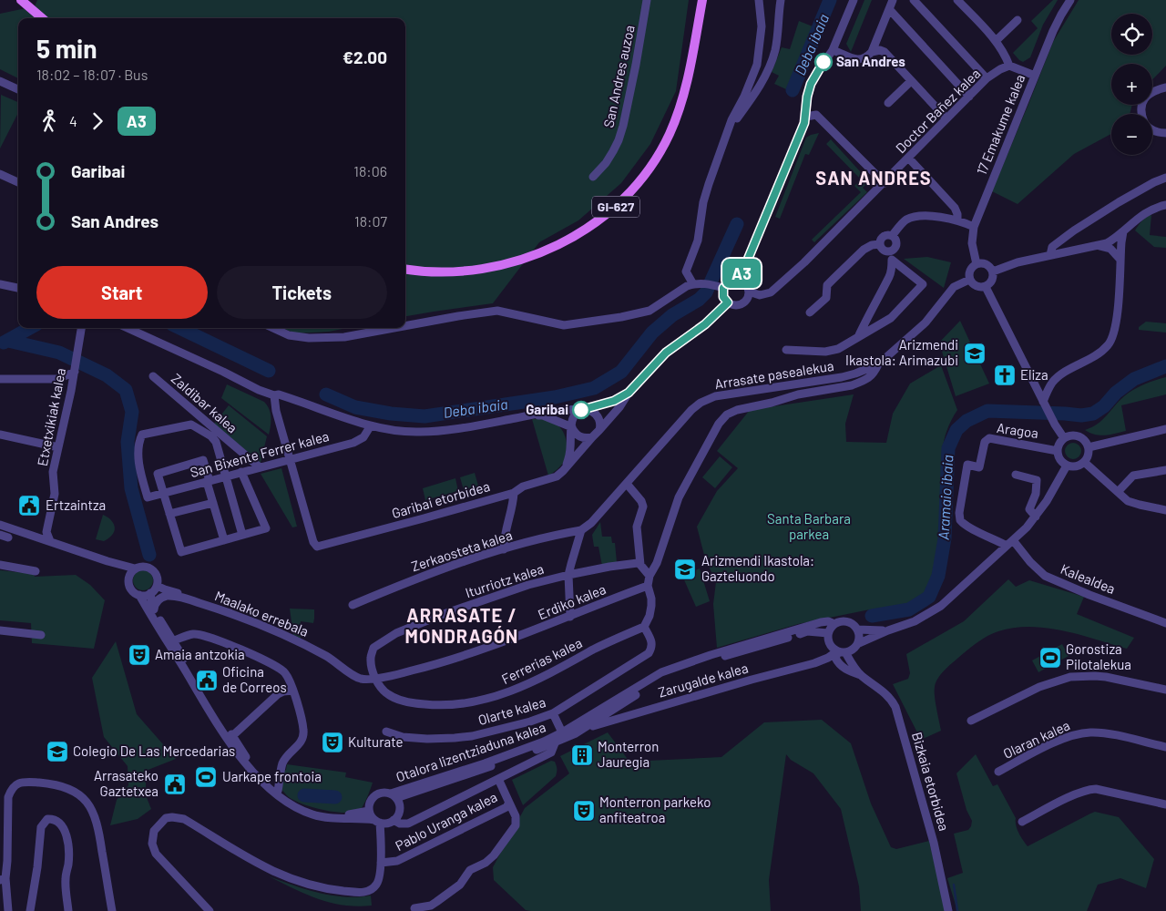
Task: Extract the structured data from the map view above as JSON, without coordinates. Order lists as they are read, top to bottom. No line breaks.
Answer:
{"streets":{"main road":["GI-627"],"street":["San Andres auzoa","Doctor Bañez kalea","17 Emakume kalea","Arrasate pasealekua","Zaldibar kalea","Etxetxikiak kalea","Aragoa","San Bixente Ferrer kalea","Garibai etorbidea","Zerkaosteta kalea","Kalealdea","Iturriotz kalea","Erdiko kalea","Maalako errebala","Ferrerias kalea","Zarugalde kalea","Olarte kalea","Olaran kalea","Otalora lizentziaduna kalea","Bizkaia etorbidea","Pablo Uranga kalea"]},"crossings":[["17 Emakume kalea","Arrasate pasealekua"],["Arrasate pasealekua","Zerkaosteta kalea"],["Zaldibar kalea","San Bixente Ferrer kalea"],["Aragoa","Kalealdea"],["San Bixente Ferrer kalea","Garibai etorbidea"],["Iturriotz kalea","Erdiko kalea"],["Iturriotz kalea","Ferrerias kalea"],["Erdiko kalea","Maalako errebala"],["Erdiko kalea","Ferrerias kalea"],["Ferrerias kalea","Olarte kalea"],["Zarugalde kalea","Otalora lizentziaduna kalea"],["Zarugalde kalea","Bizkaia etorbidea"],["Otalora lizentziaduna kalea","Bizkaia etorbidea"],["Otalora lizentziaduna kalea","Pablo Uranga kalea"]],"districts":["SAN ANDRES","ARRASATE / MONDRAGÓN"],"water":["Deba ibaia","Aramaio ibaia"],"parks":["Santa Barbara parkea"],"places":{"other":["San Andres","Garibai"],"school or university":["Arizmendi Ikastola: Arimazubi","Arizmendi Ikastola: Gazteluondo","Colegio De Las Mercedarias"],"church":["Eliza"],"public building":["Ertzaintza","Oficina de Correos","Arrasateko Gaztetxea"],"theatre":["Amaia antzokia","Kulturate","Monterron parkeko anfiteatroa"],"sports":["Gorostiza Pilotalekua","Uarkape frontoia"],"building":["Monterron Jauregia"]},"lines":["bus line A3"],"page":{"on_map":"A3","map_buttons":["+","−"],"heading":["5 min","18:02 – 18:07 · Bus","€2.00"],"legs":["4","A3"],"list":[{"name":"Garibai","value":"18:06"},{"name":"San Andres","value":"18:07"}],"buttons":["Start","Tickets"]}}
